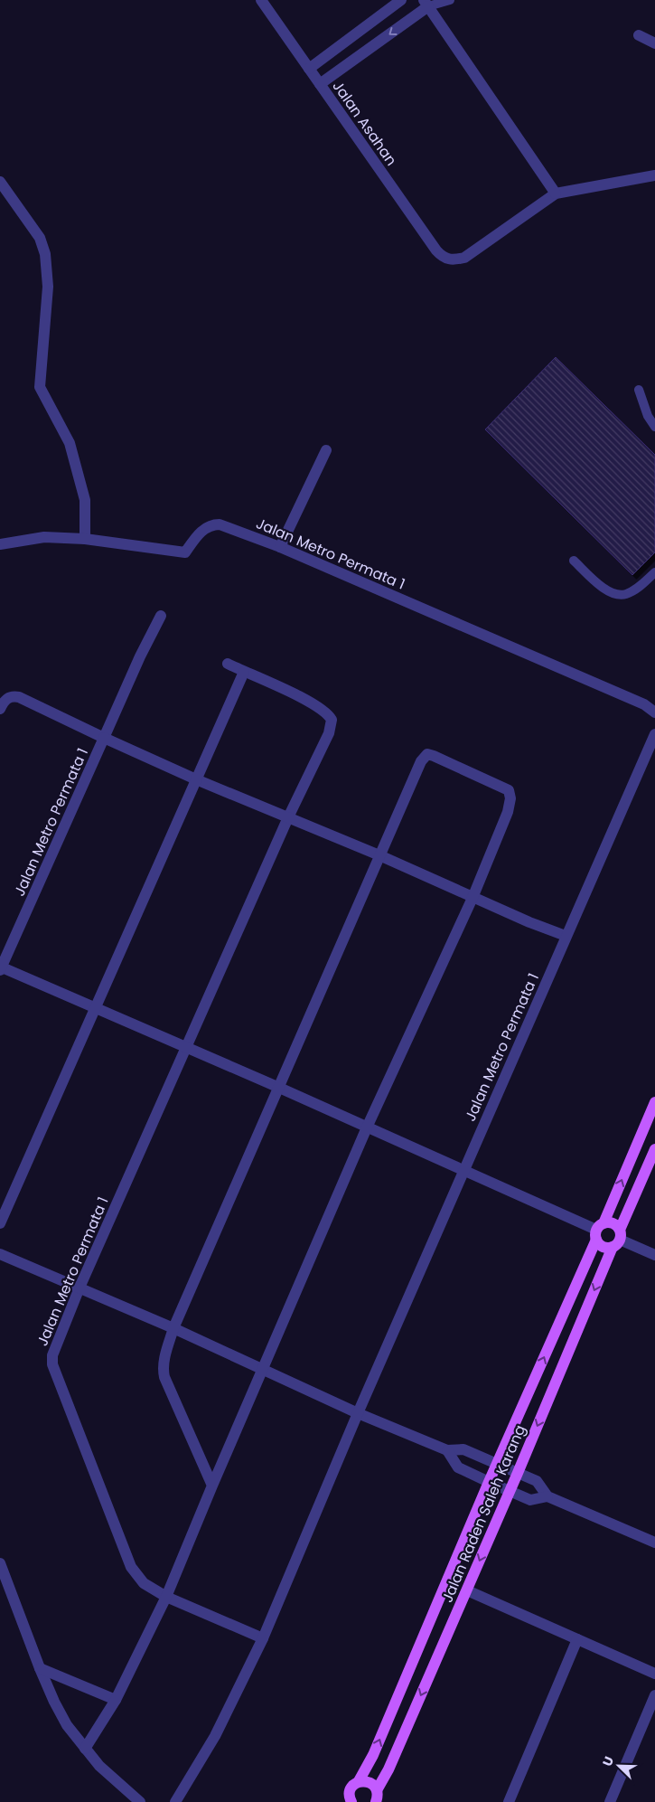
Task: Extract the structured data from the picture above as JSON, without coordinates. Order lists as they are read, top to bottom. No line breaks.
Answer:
{"streets":{"main road":["Jalan Raden Saleh Karang"],"street":["Jalan Asahan","Jalan Metro Permata 1"]},"crossings":[["Jalan Metro Permata 1","Jalan Raden Saleh Karang"]],"north":"top left"}
